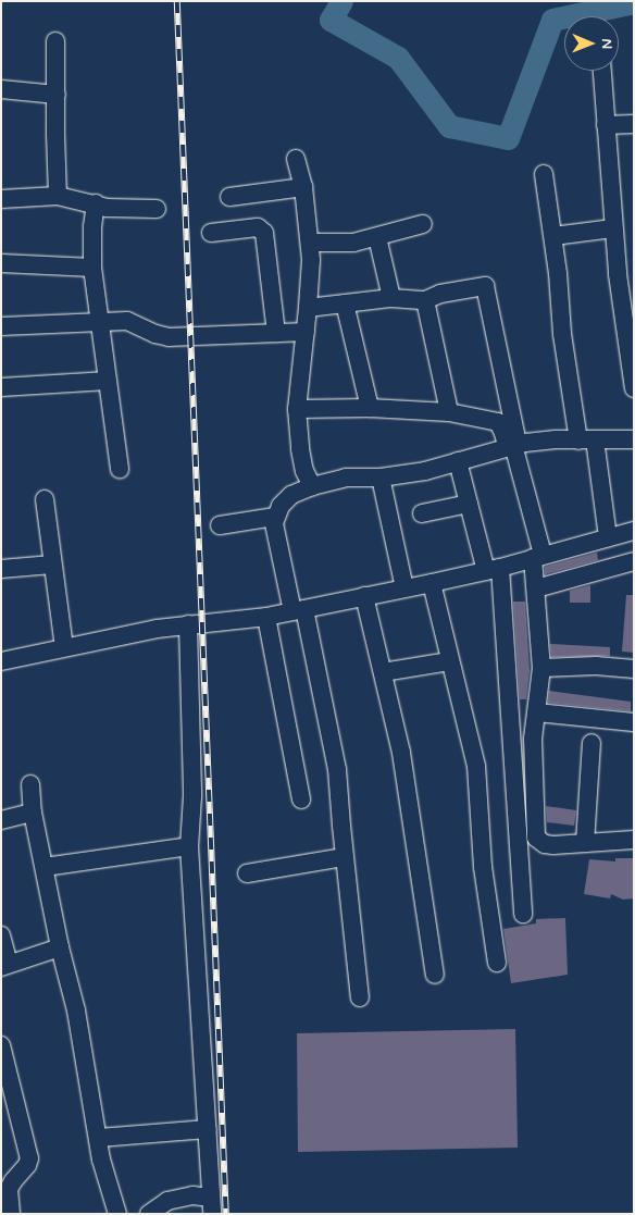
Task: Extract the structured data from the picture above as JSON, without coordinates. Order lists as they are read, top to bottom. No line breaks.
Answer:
{"north":"right"}
